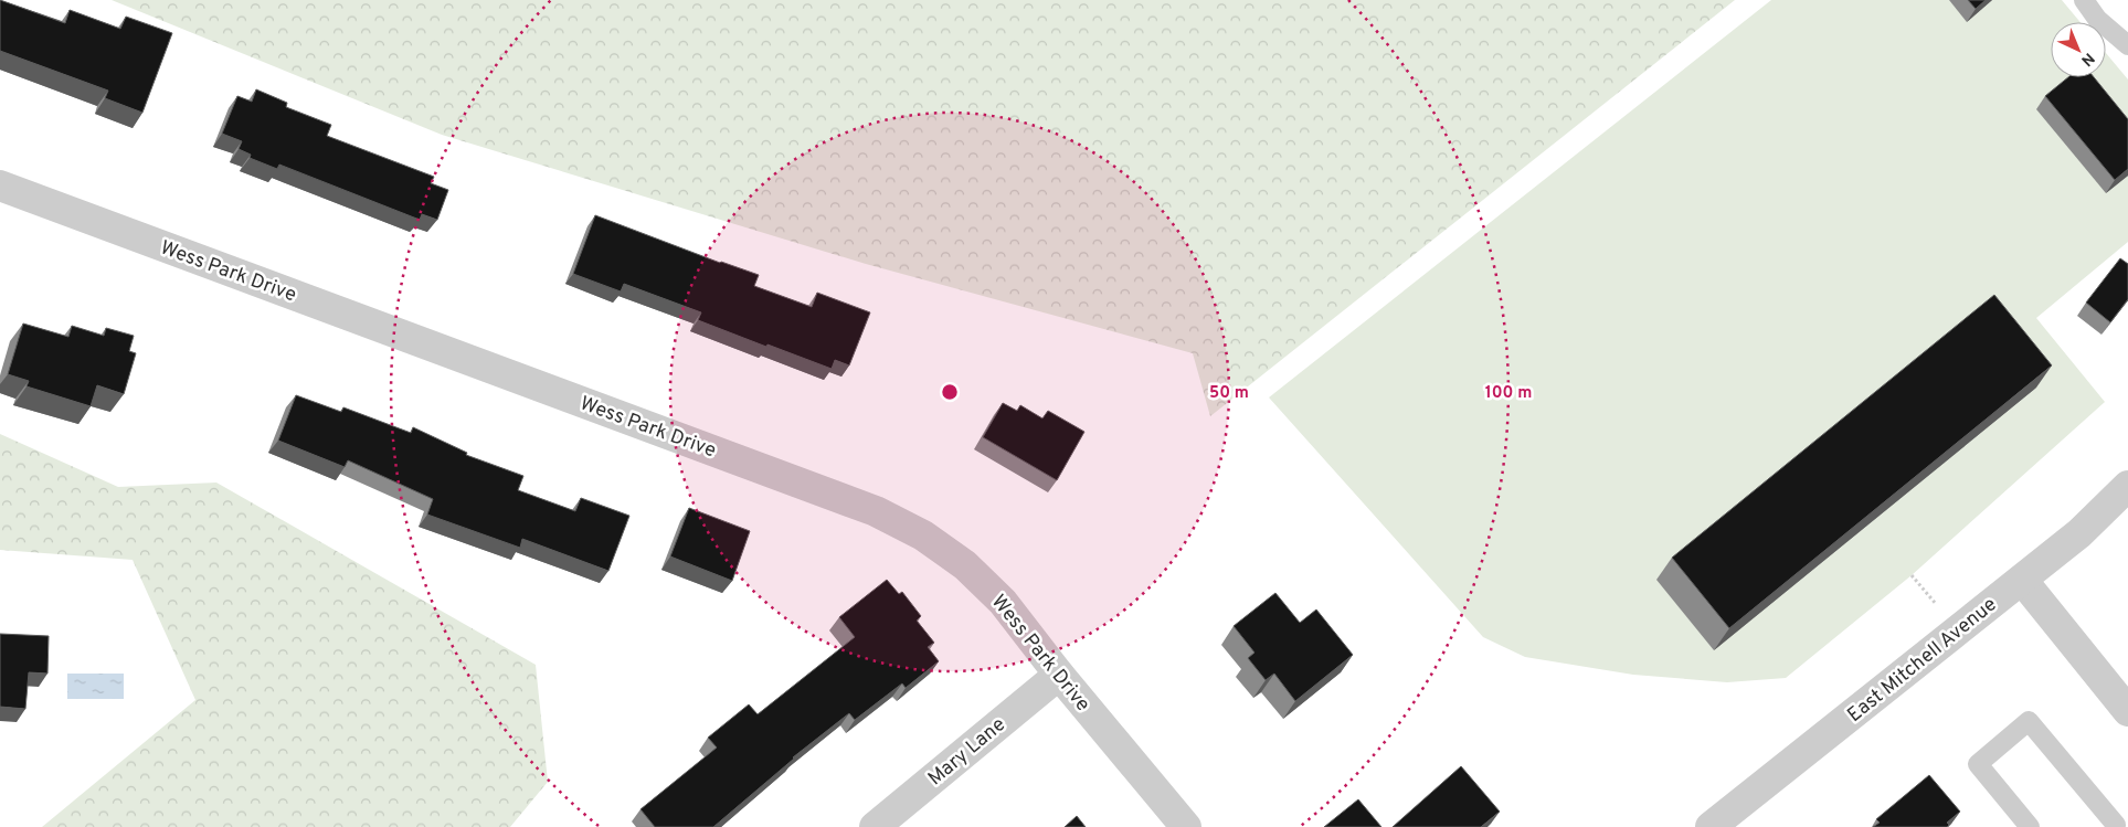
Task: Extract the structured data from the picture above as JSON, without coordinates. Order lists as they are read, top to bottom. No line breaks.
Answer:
{"streets":{"street":["Wess Park Drive","East Mitchell Avenue","Mary Lane"]},"crossings":[["Wess Park Drive","Mary Lane"]],"north":"bottom right","rings":["50 m","100 m"]}
